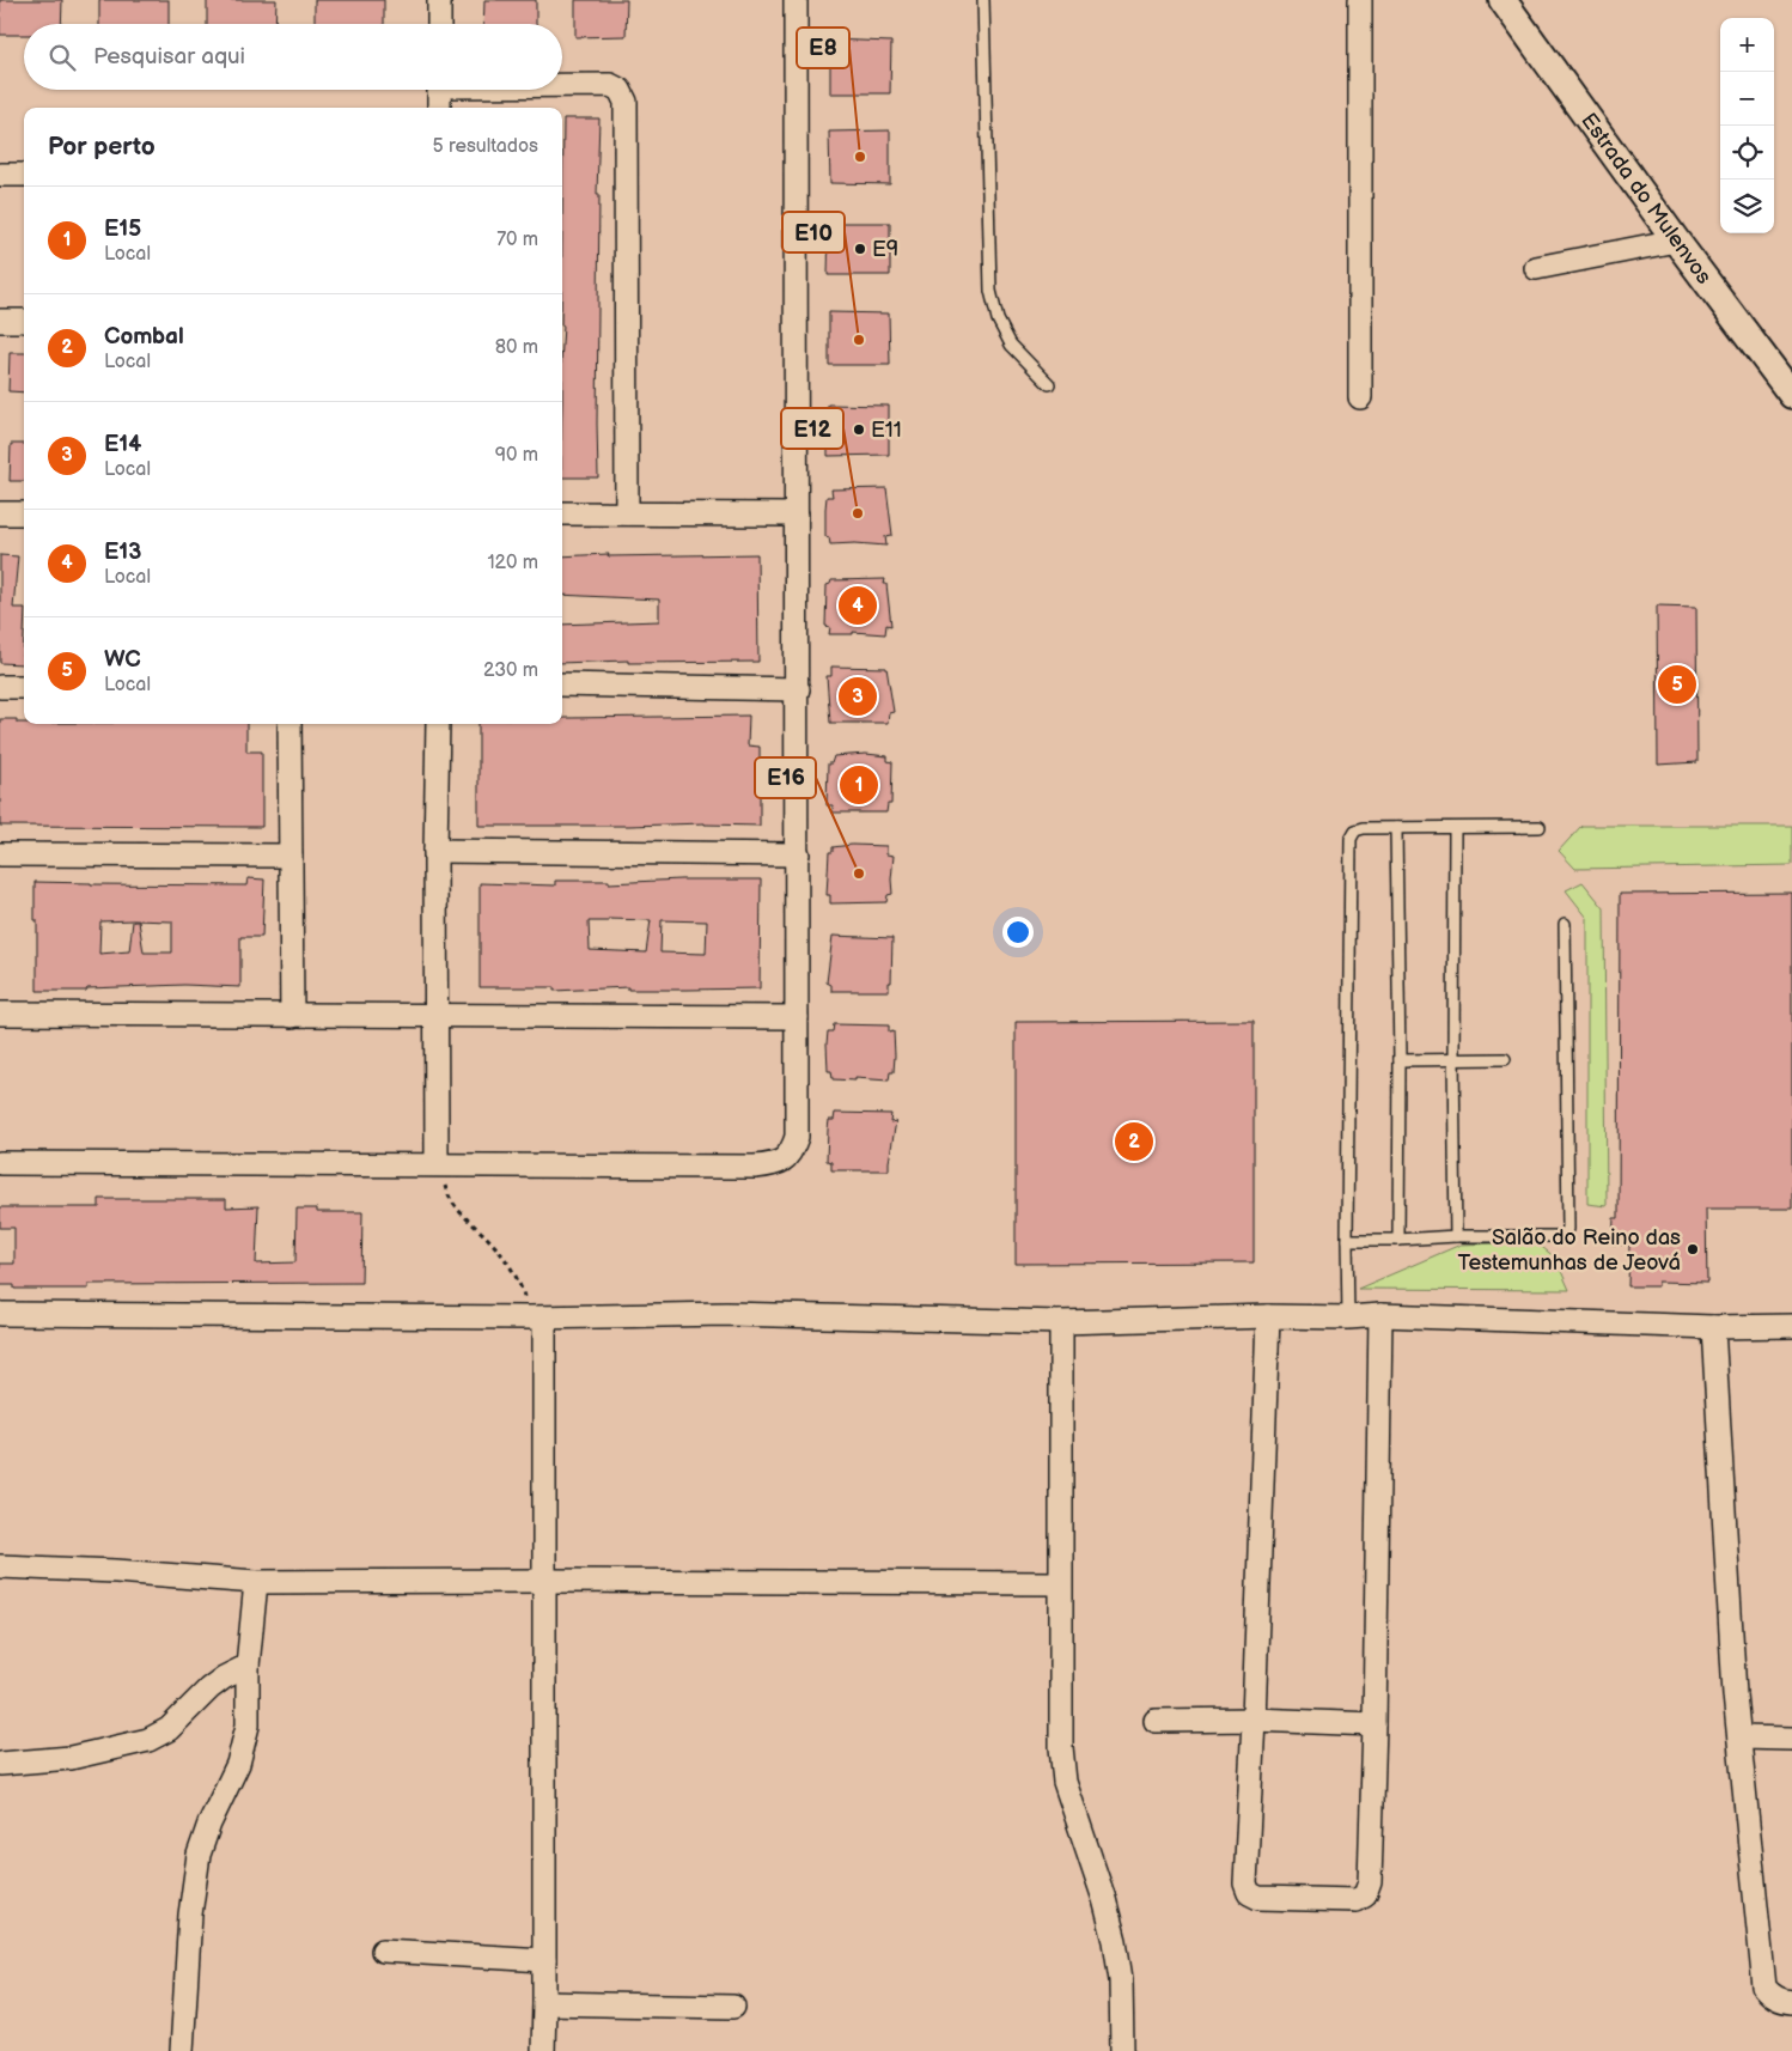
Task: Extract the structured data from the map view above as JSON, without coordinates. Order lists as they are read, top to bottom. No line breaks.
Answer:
{"streets":{"street":["Estrada do Mulenvos"]},"places":["E8","E9","E10","E11","E12","E16","Salão do Reino das Testemunhas de Jeová"],"page":{"map_buttons":["+","−"],"search":"Pesquisar aqui","heading":["Por perto","5 resultados"],"list":[{"mark":"1","name":"E15","note":"Local","value":"70 m"},{"mark":"2","name":"Combal","note":"Local","value":"80 m"},{"mark":"3","name":"E14","note":"Local","value":"90 m"},{"mark":"4","name":"E13","note":"Local","value":"120 m"},{"mark":"5","name":"WC","note":"Local","value":"230 m"}],"pins":["4","5","3","1","2"]}}
